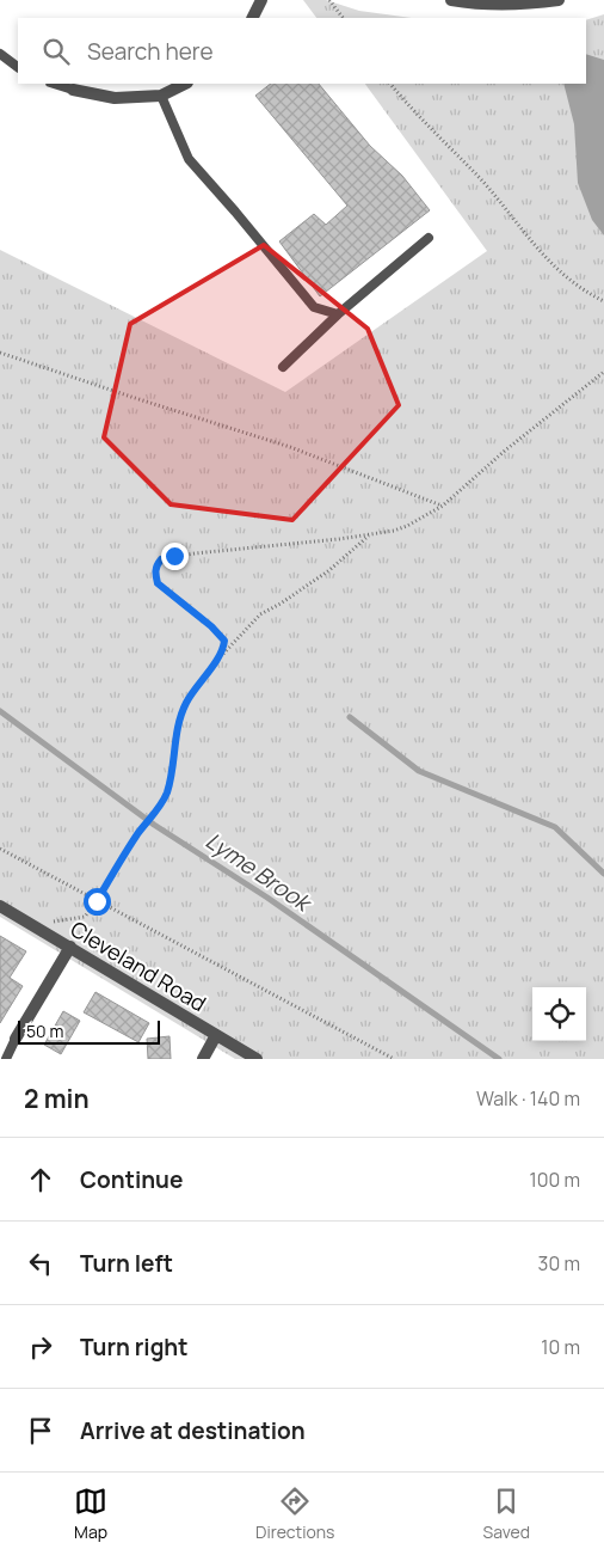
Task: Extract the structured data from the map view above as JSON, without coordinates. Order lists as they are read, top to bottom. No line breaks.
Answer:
{"streets":{"street":["Cleveland Road"]},"water":["Lyme Brook"],"scale_bar":"50 m","page":{"search":"Search here","scale":"50 m","heading":["2 min","Walk · 140 m"],"list":[["Continue","100 m"],["Turn left","30 m"],["Turn right","10 m"],"Arrive at destination"],"nav":["Map","Directions","Saved"]}}
